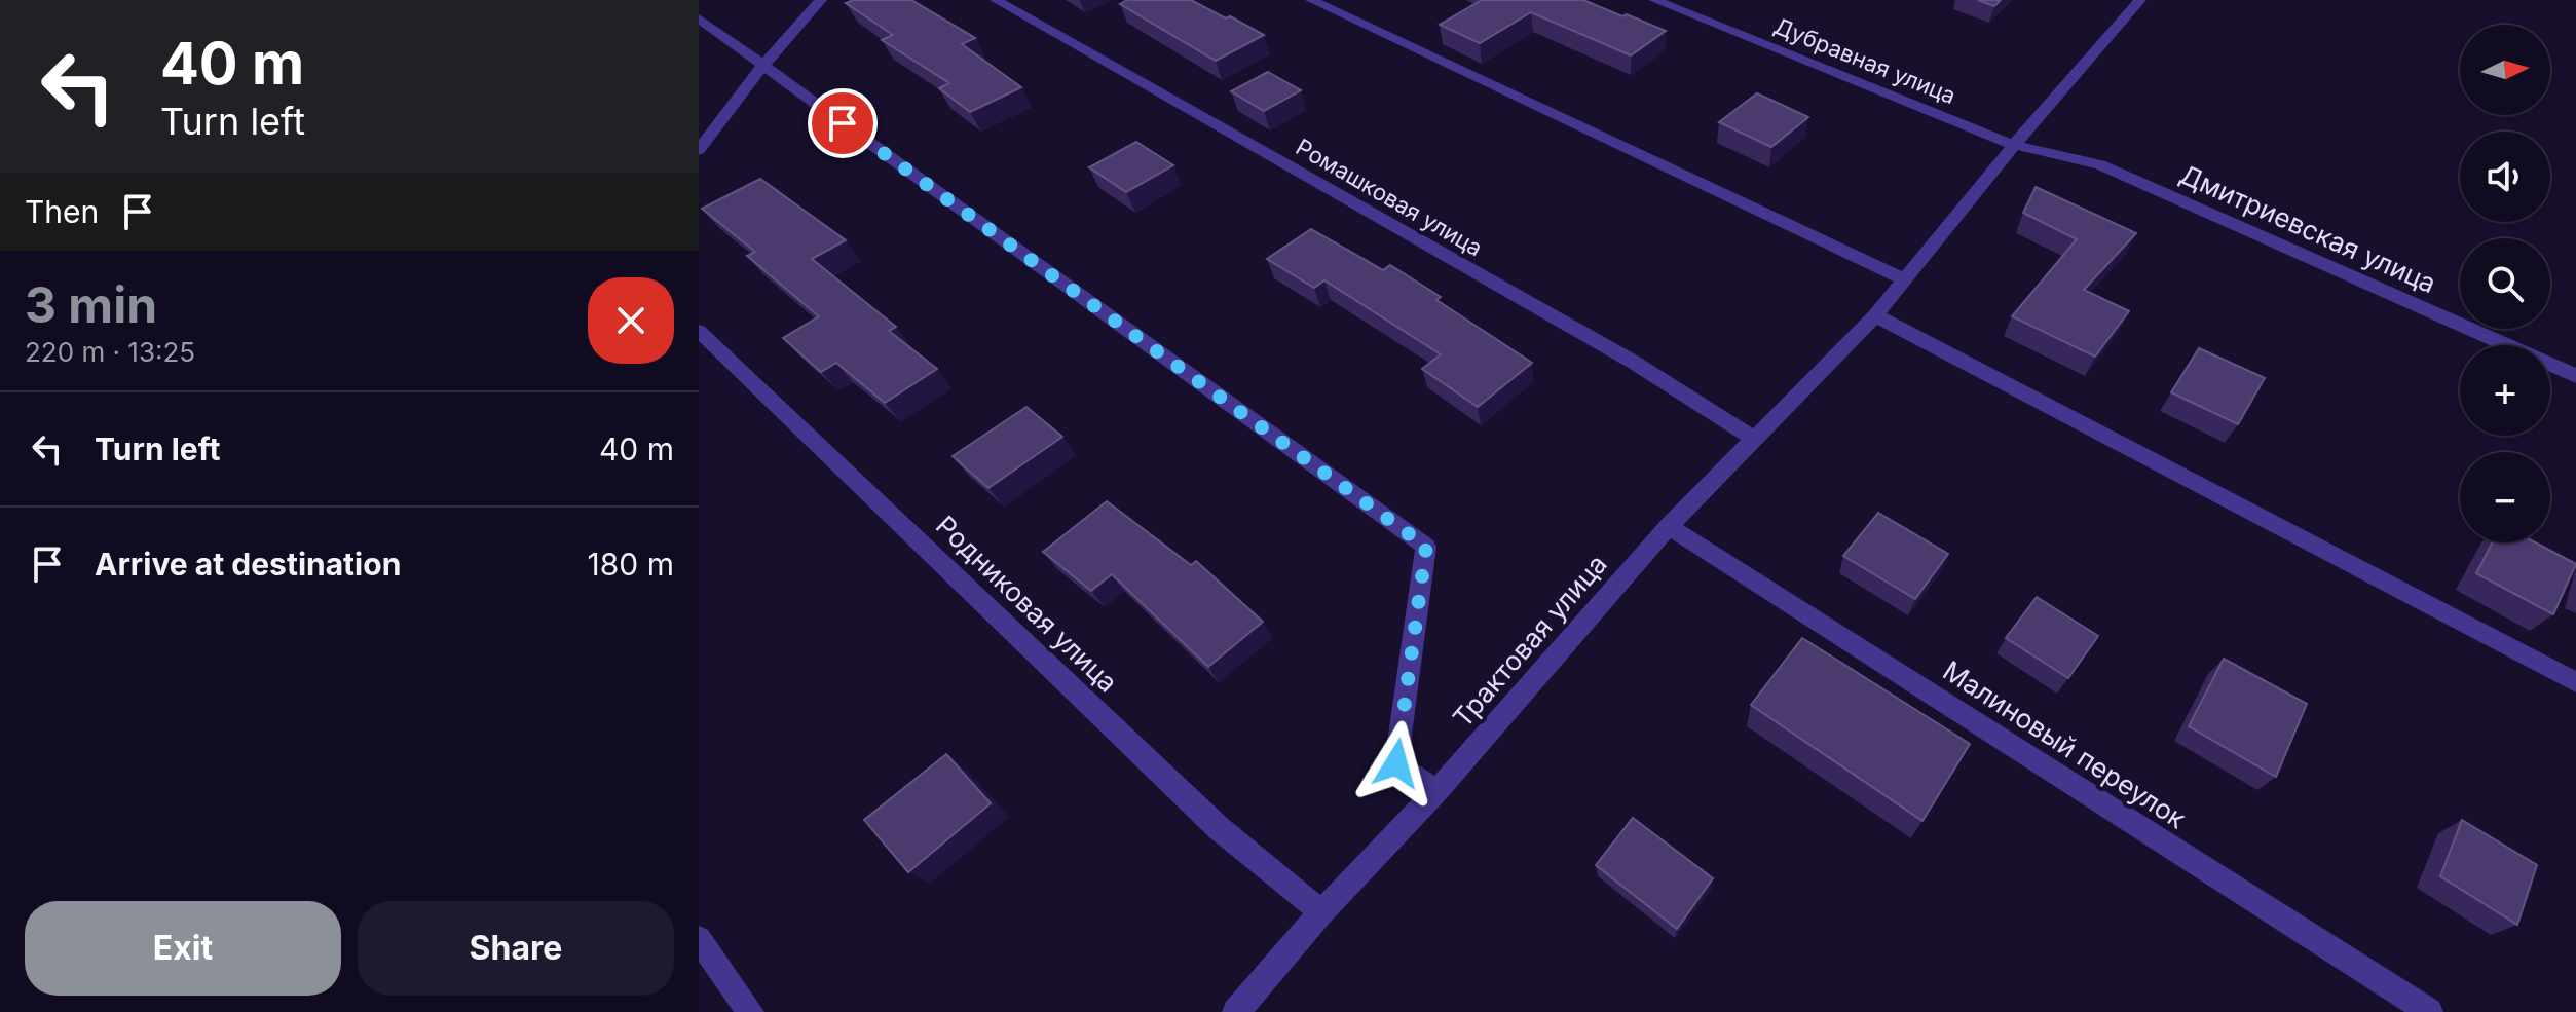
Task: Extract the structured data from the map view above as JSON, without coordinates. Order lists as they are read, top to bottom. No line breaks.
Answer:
{"streets":{"street":["Дубравная улица","Ромашковая улица","Дмитриевская улица","Родниковая улица","Трактовая улица","Малиновый переулок"]},"crossings":[["Дубравная улица","Дмитриевская улица"],["Дубравная улица","Трактовая улица"],["Ромашковая улица","Трактовая улица"],["Дмитриевская улица","Трактовая улица"],["Родниковая улица","Трактовая улица"],["Трактовая улица","Малиновый переулок"]],"north":"right","page":{"turn":["40 m","Turn left"],"map_buttons":["+","−"],"then":"Then","heading":["3 min","220 m · 13:25"],"list":[{"name":"Turn left","value":"40 m"},{"name":"Arrive at destination","value":"180 m"}],"buttons":["Exit","Share"]}}
